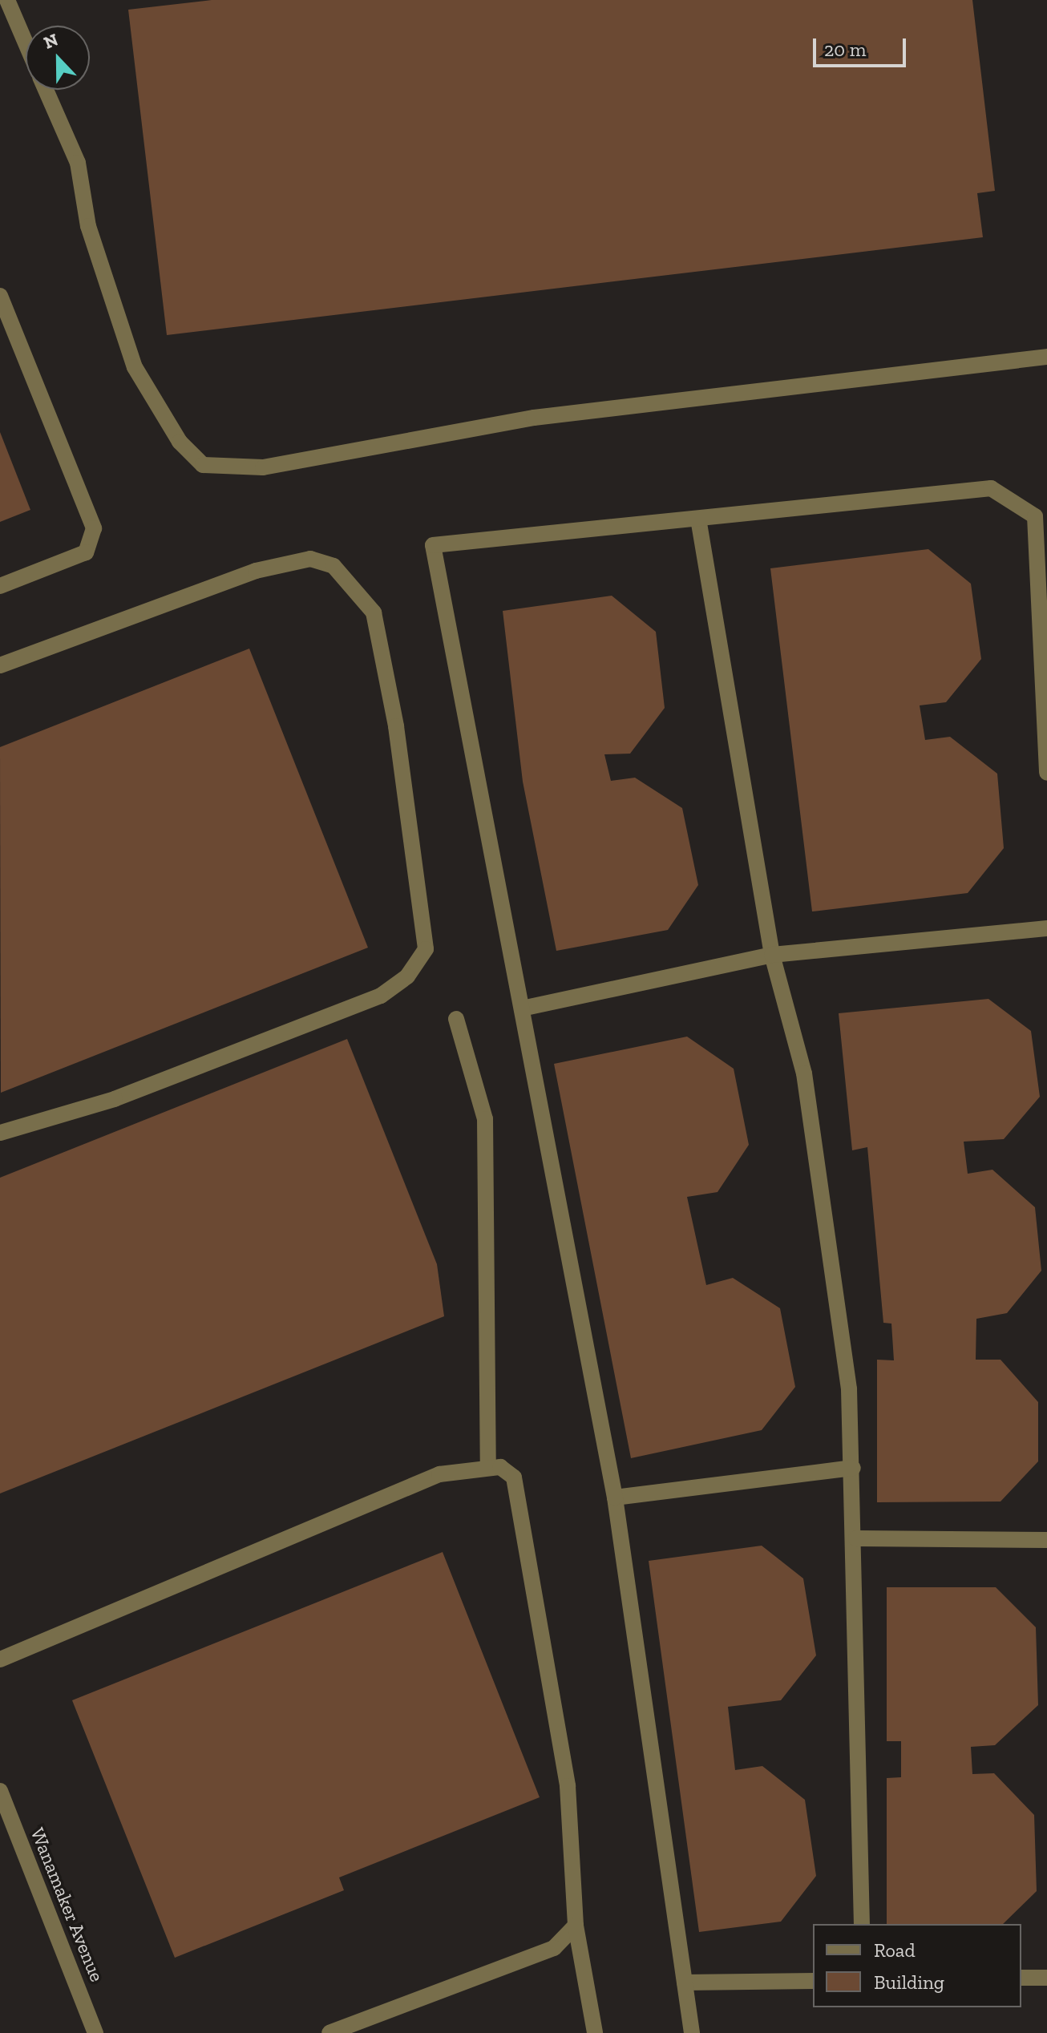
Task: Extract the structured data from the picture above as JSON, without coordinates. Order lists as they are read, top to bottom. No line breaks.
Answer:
{"streets":{"street":["Wanamaker Avenue"]},"legend":["Road","Building"],"scale_bar":"20 m","north":"top"}
